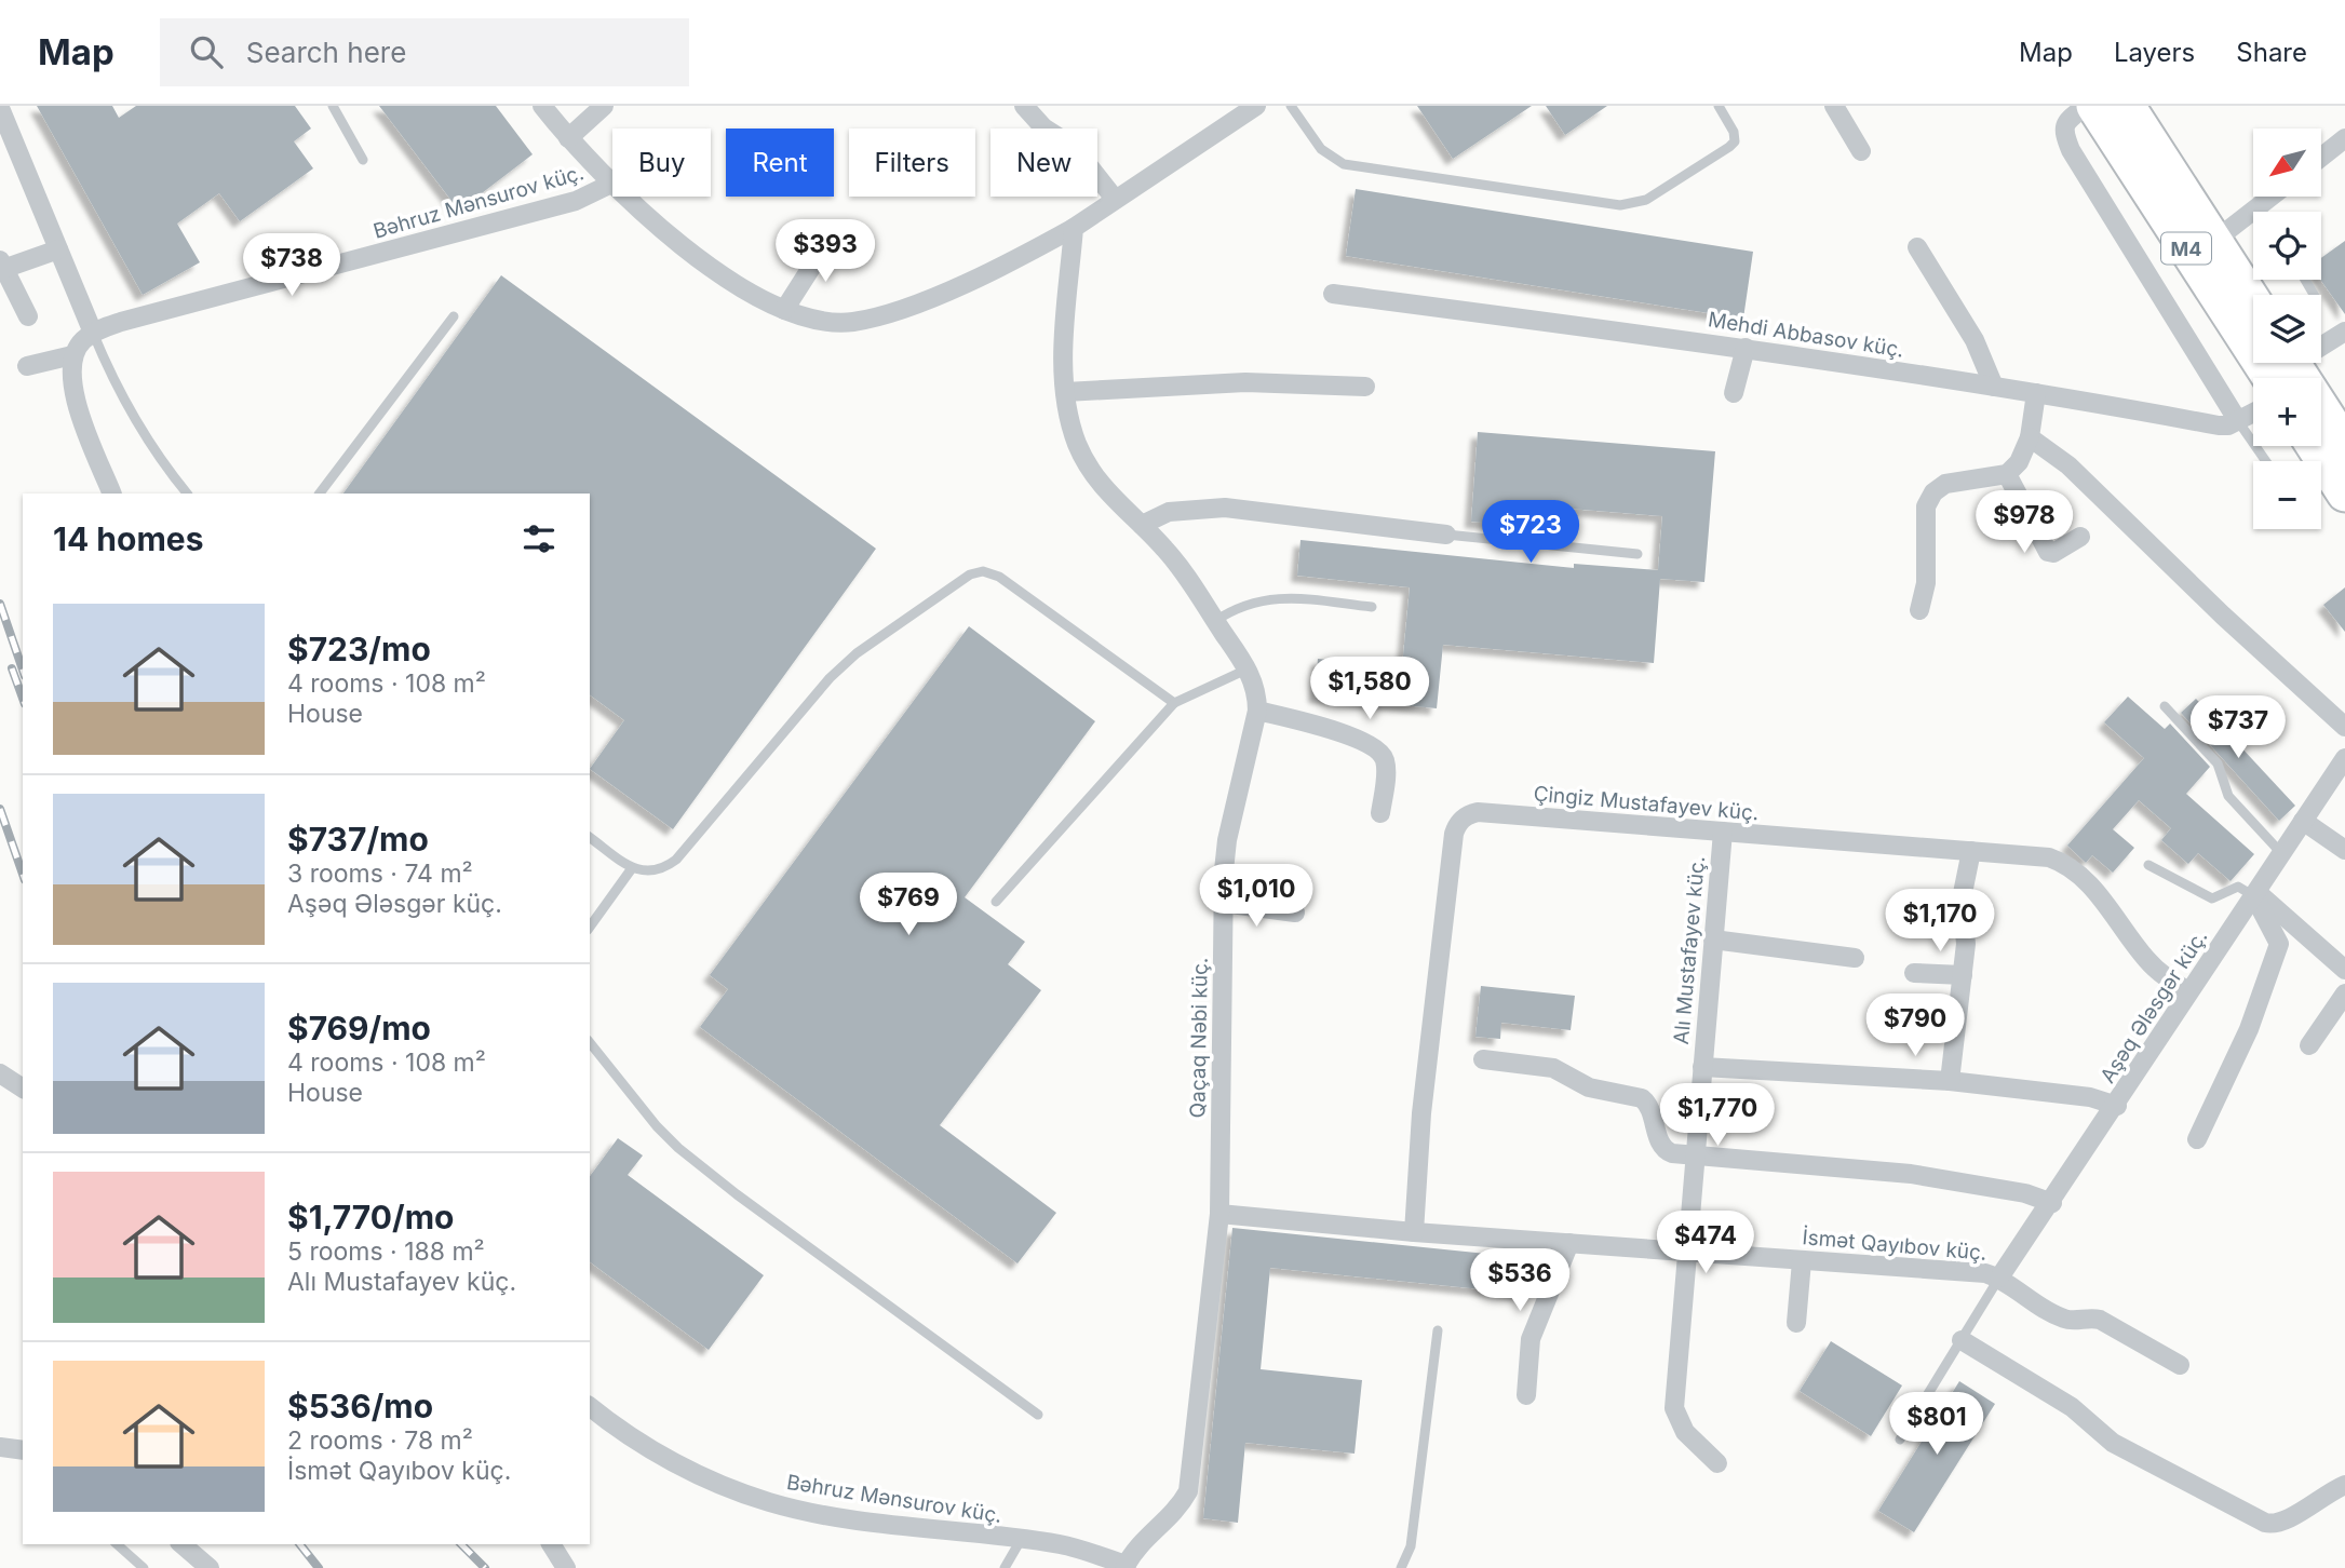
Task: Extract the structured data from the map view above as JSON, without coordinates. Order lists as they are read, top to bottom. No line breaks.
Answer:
{"streets":{"highway":["M4"],"street":["Bəhruz Mənsurov küç.","Mehdi Abbasov küç.","Çingiz Mustafayev küç.","Alı Mustafayev küç.","Aşəq Ələsgər küç.","Qaçaq Nəbi küç.","İsmət Qayıbov küç."]},"crossings":[["Bəhruz Mənsurov küç.","Qaçaq Nəbi küç."],["Çingiz Mustafayev küç.","Alı Mustafayev küç."],["Çingiz Mustafayev küç.","Aşəq Ələsgər küç."],["Çingiz Mustafayev küç.","İsmət Qayıbov küç."],["Alı Mustafayev küç.","İsmət Qayıbov küç."],["Aşəq Ələsgər küç.","İsmət Qayıbov küç."],["Qaçaq Nəbi küç.","İsmət Qayıbov küç."]],"north":"bottom left","page":{"header":"Map","search":"Search here","nav":["Map","Layers","Share"],"map_buttons":["+","−"],"chip":["Buy","Rent","Filters","New"],"price":["$393","$738","$978","$723","$1,580","$737","$1,010","$769","$1,170","$790","$1,770","$474","$536","$801"],"heading":"14 homes","list":[{"name":"$723/mo","note":"4 rooms · 108 m² · House"},{"name":"$737/mo","note":"3 rooms · 74 m² · Aşəq Ələsgər küç."},{"name":"$769/mo","note":"4 rooms · 108 m² · House"},{"name":"$1,770/mo","note":"5 rooms · 188 m² · Alı Mustafayev küç."},{"name":"$536/mo","note":"2 rooms · 78 m² · İsmət Qayıbov küç."}]}}
